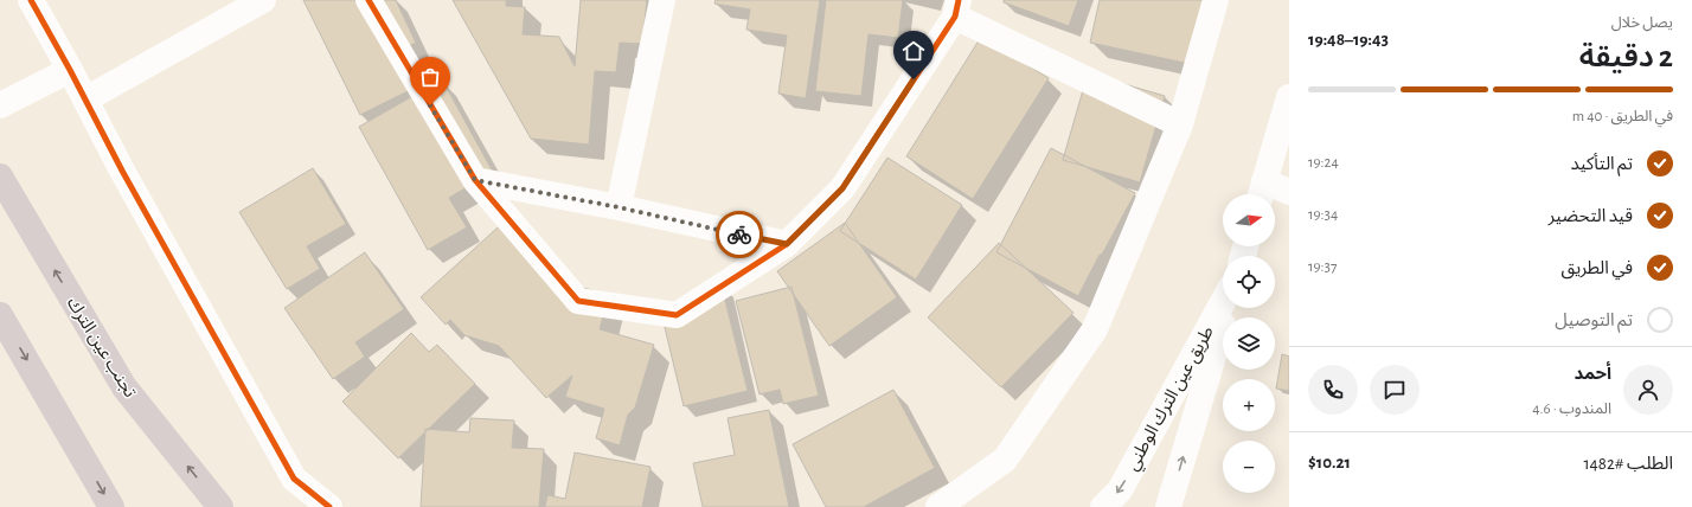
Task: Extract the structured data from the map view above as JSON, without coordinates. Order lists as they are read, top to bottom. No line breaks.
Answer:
{"streets":{"highway":["تجنب عين الترك"],"street":["طريق عين الترك الوطني"]},"north":"right","page":{"heading":["2 دقيقة","يصل خلال","19:43–19:48"],"panel":["أحمد","المندوب · 4.6","الطلب #1482","$10.21"],"bar":"في الطريق · 40 m","list":[["تم التأكيد","19:24"],["قيد التحضير","19:34"],["في الطريق","19:37"],"تم التوصيل"],"map_buttons":["+","−"]}}
